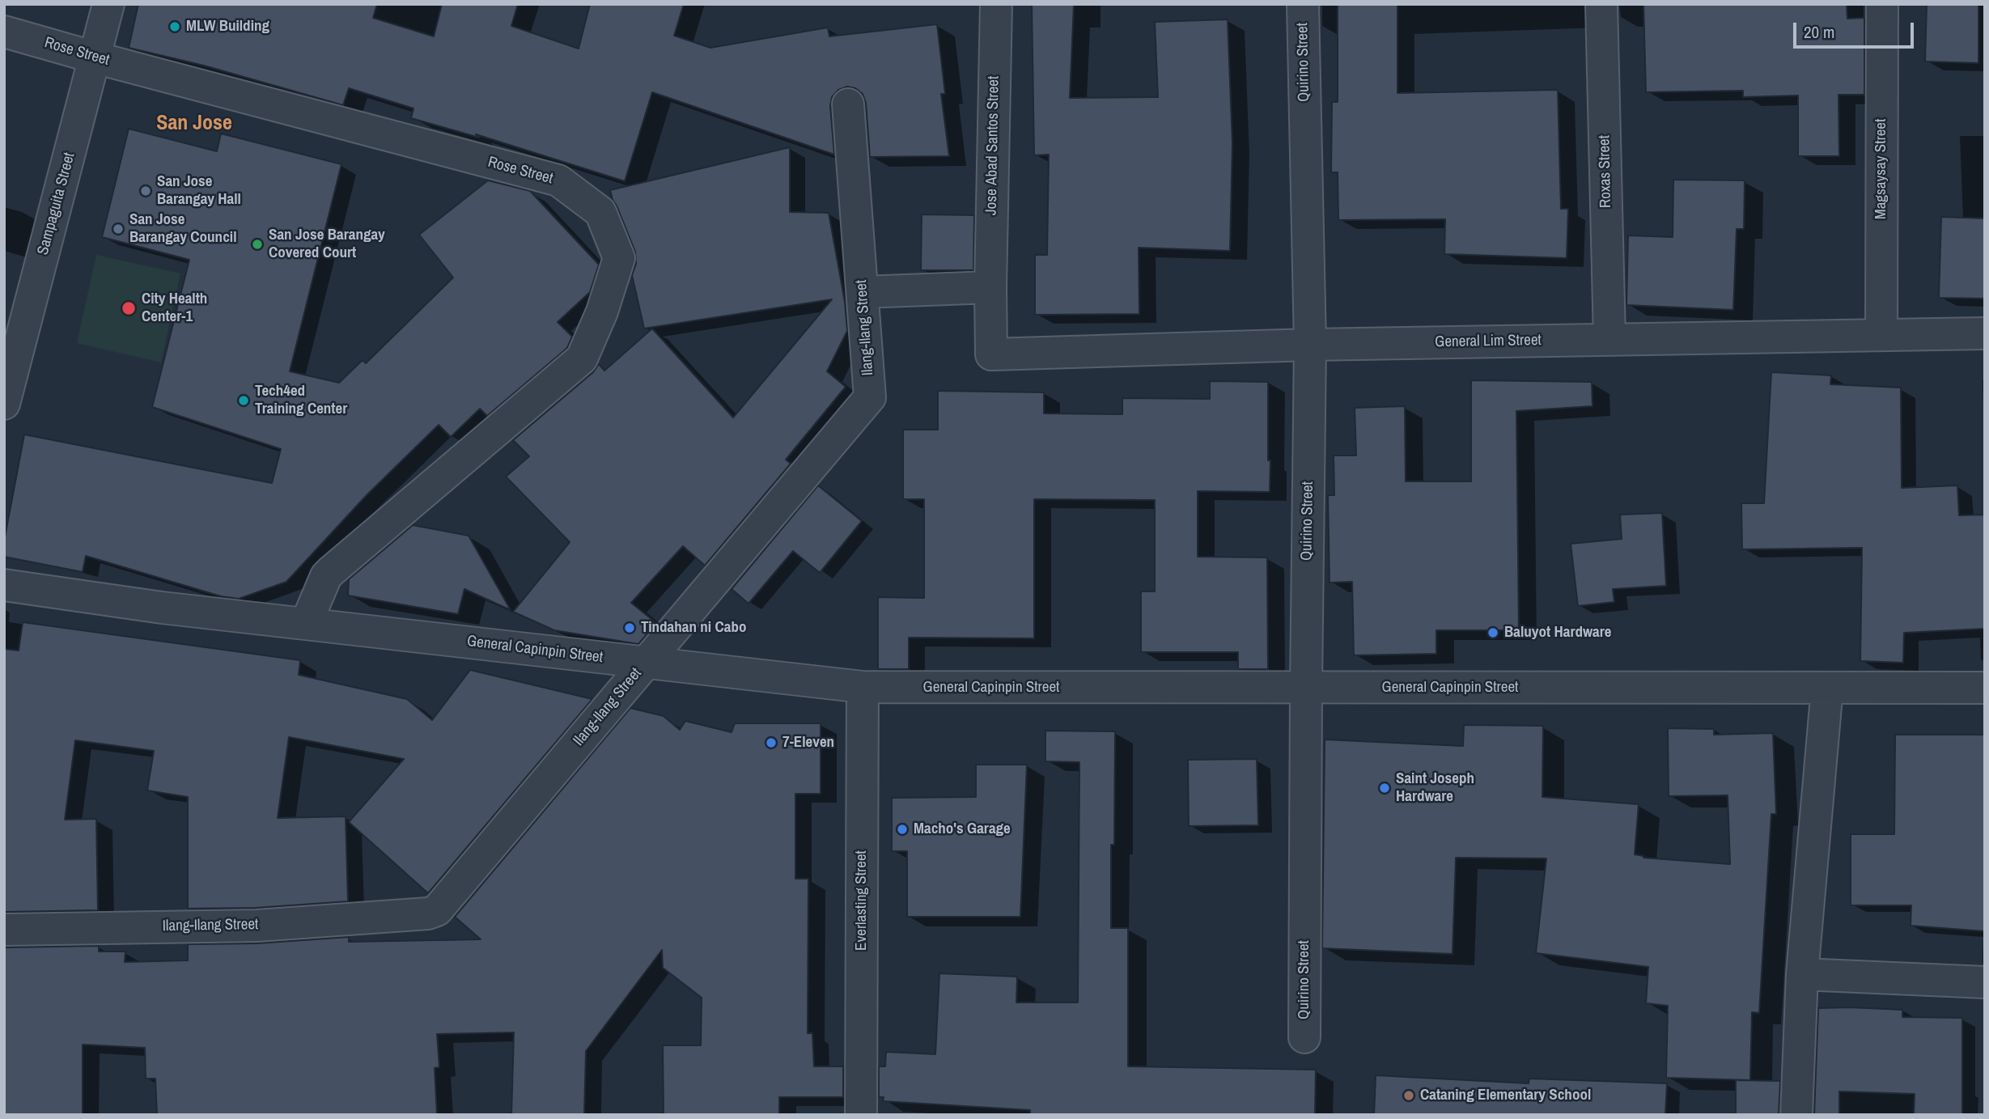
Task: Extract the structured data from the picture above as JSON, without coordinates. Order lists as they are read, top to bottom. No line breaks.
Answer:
{"streets":{"street":["Rose Street","Quirino Street","Jose Abad Santos Street","Magsaysay Street","Roxas Street","Sampaguita Street","Ilang-Ilang Street","General Lim Street","General Capinpin Street","Everlasting Street"]},"crossings":[["Rose Street","Sampaguita Street"],["Rose Street","General Capinpin Street"],["Quirino Street","General Lim Street"],["Quirino Street","General Capinpin Street"],["Jose Abad Santos Street","General Lim Street"],["Magsaysay Street","General Lim Street"],["Roxas Street","General Lim Street"],["Ilang-Ilang Street","General Capinpin Street"],["General Capinpin Street","Everlasting Street"]],"districts":["San Jose"],"places":["MLW Building","San Jose Barangay Hall","San Jose Barangay Council","San Jose Barangay Covered Court","City Health Center-1","Tech4ed Training Center","Tindahan ni Cabo","Baluyot Hardware","7-Eleven","Saint Joseph Hardware","Macho's Garage","Cataning Elementary School"],"scale_bar":"20 m"}
